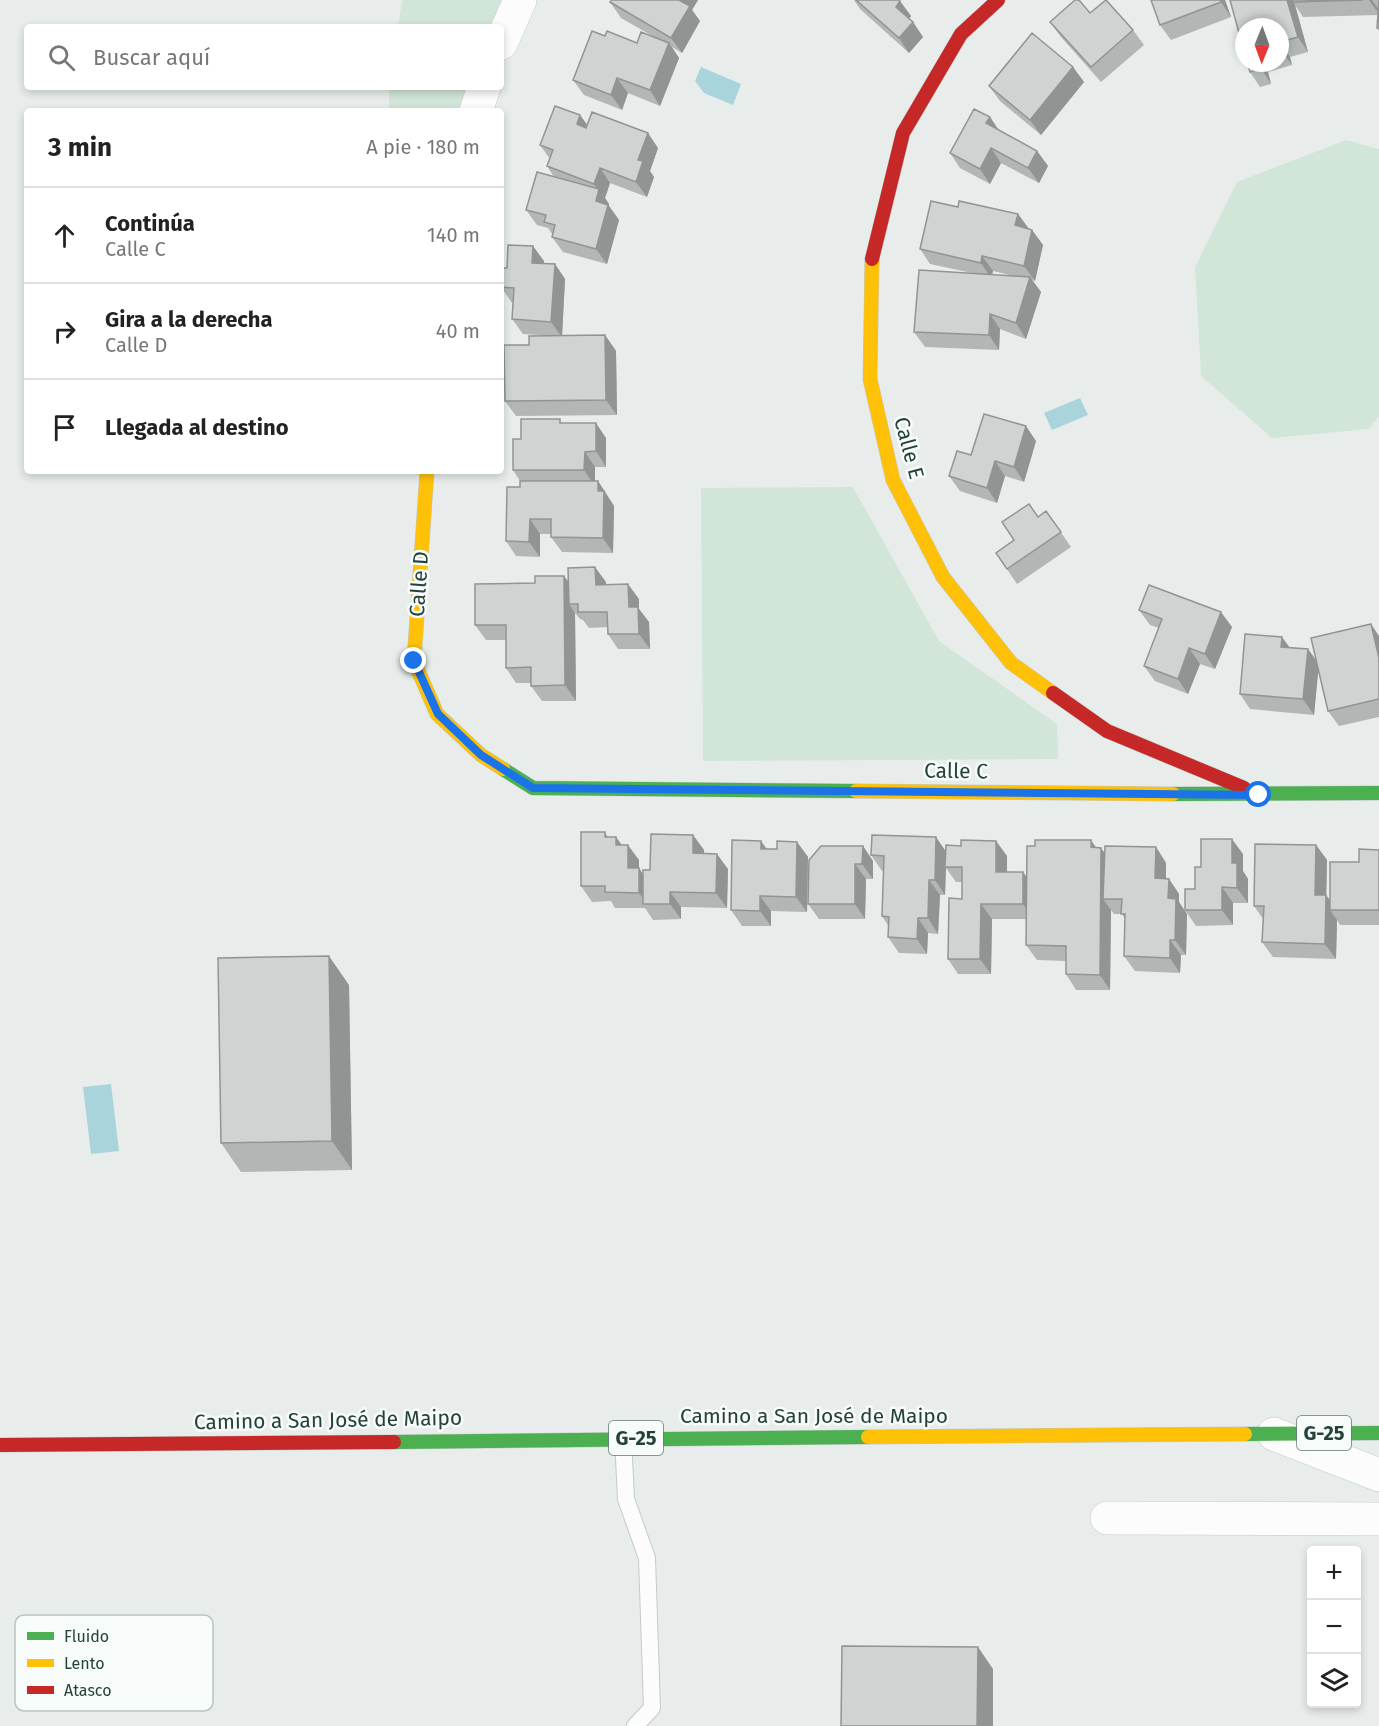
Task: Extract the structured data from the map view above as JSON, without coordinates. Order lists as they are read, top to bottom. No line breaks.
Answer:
{"streets":{"street":["Calle E","Calle D","Calle C","Camino a San José de Maipo","G-25"]},"crossings":[["Calle E","Calle C"],["Calle D","Calle C"]],"legend":["Fluido","Lento","Atasco"],"north":"bottom","page":{"search":"Buscar aquí","heading":["3 min","A pie · 180 m"],"list":[["Continúa","Calle C","140 m"],["Gira a la derecha","Calle D","40 m"],"Llegada al destino"],"map_buttons":["+","−"]}}
